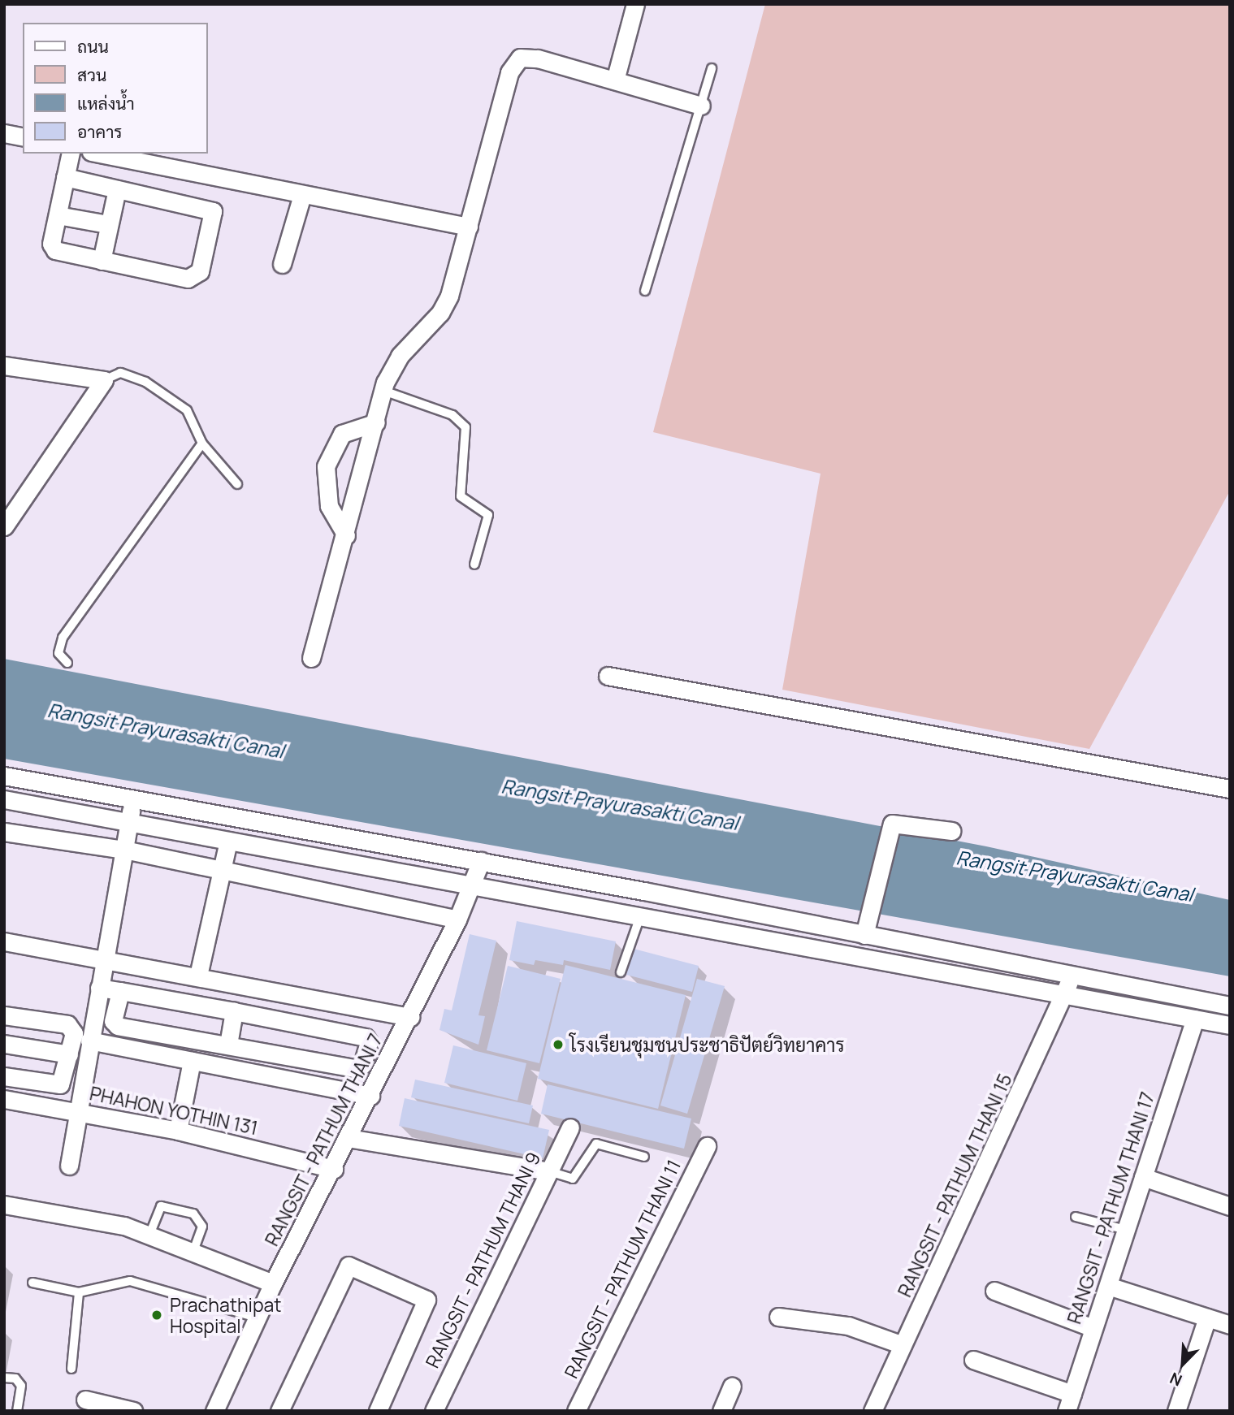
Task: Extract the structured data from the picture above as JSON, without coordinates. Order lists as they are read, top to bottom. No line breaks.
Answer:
{"streets":{"street":["PHAHON YOTHIN 131","RANGSIT - PATHUM THANI 7","RANGSIT - PATHUM THANI 15","RANGSIT - PATHUM THANI 17","RANGSIT - PATHUM THANI 9","RANGSIT - PATHUM THANI 11"]},"crossings":[["PHAHON YOTHIN 131","RANGSIT - PATHUM THANI 7"]],"water":["Rangsit Prayurasakti Canal"],"places":["โรงเรียนชุมชนประชาธิปัตย์วิทยาคาร","Prachathipat Hospital"],"legend":["ถนน","สวน","แหล่งน้ำ","อาคาร"],"north":"bottom left"}
